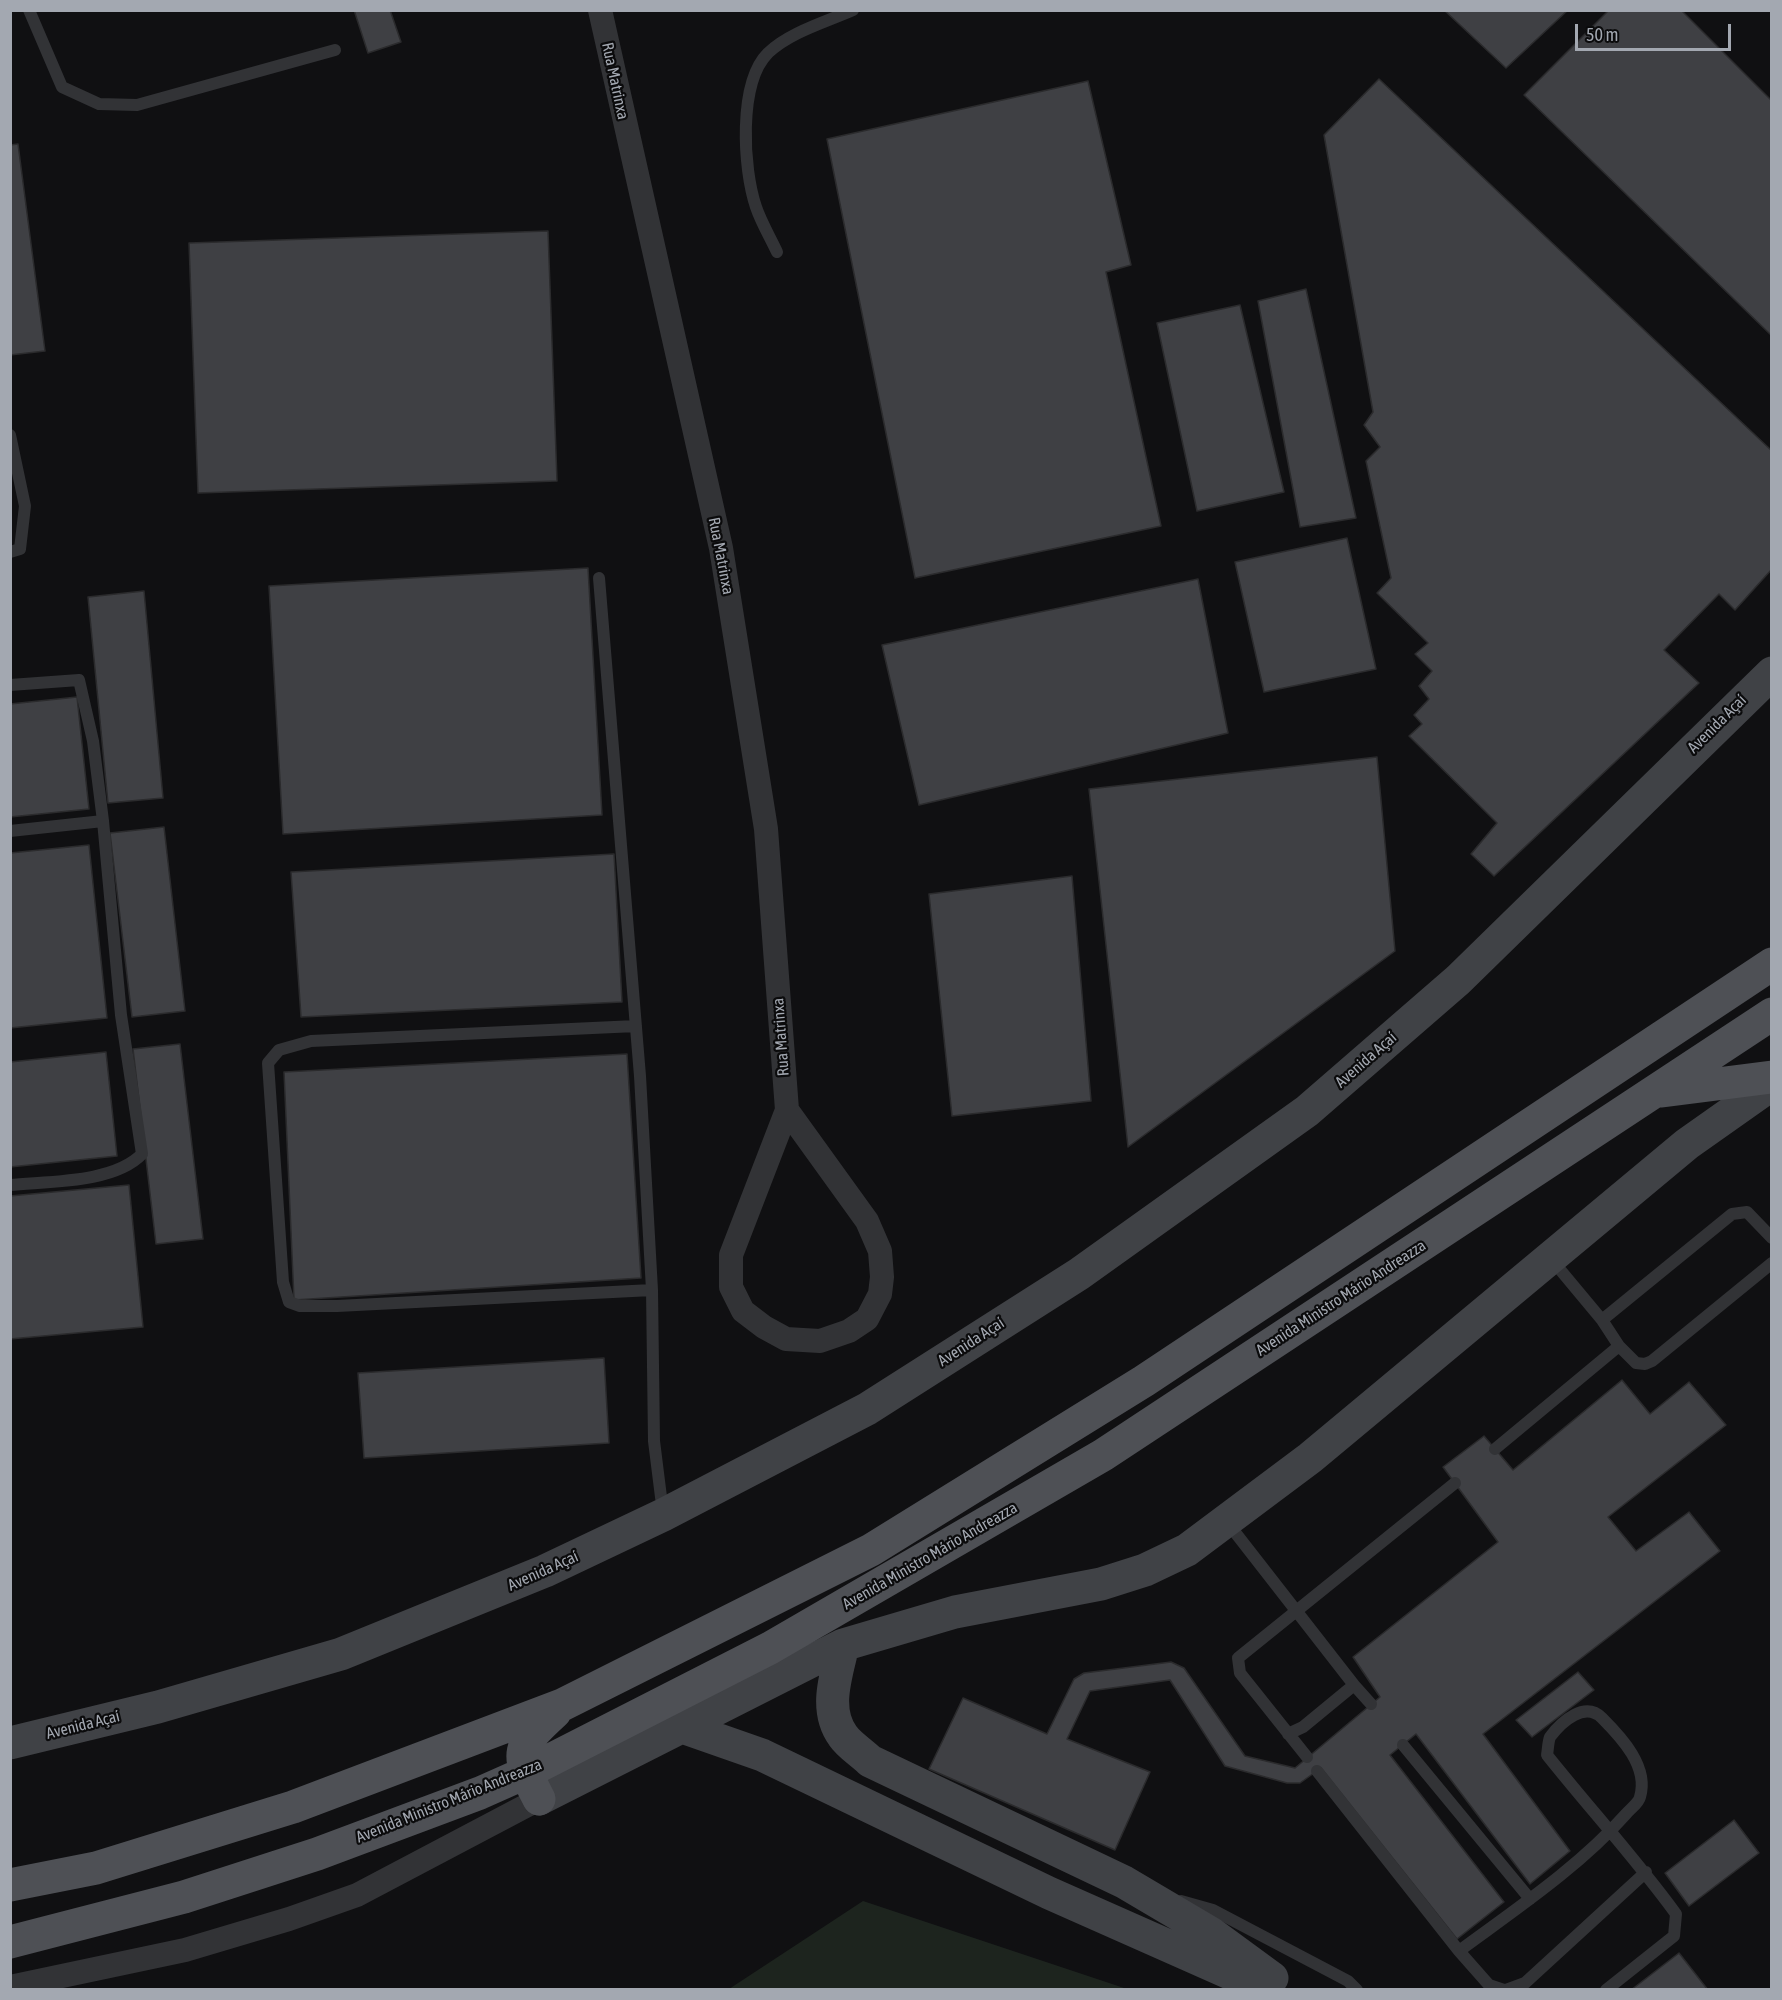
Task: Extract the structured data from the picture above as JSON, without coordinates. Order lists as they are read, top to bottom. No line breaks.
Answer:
{"streets":{"main road":["Avenida Ministro Mário Andreazza"],"street":["Rua Matrinxa","Avenida Açaí"]},"scale_bar":"50 m"}
